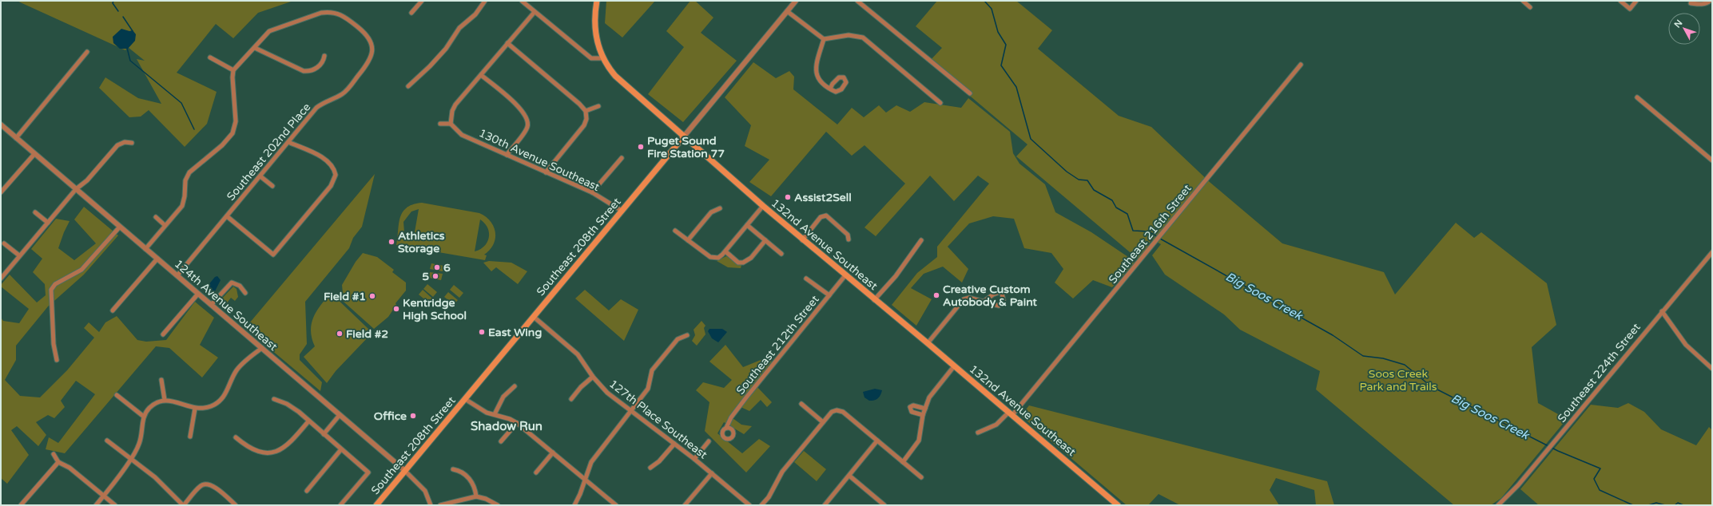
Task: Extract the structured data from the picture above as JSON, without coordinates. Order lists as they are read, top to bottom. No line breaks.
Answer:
{"streets":{"main road":["132nd Avenue Southeast","Southeast 208th Street"],"street":["Southeast 202nd Place","130th Avenue Southeast","Southeast 216th Street","124th Avenue Southeast","Southeast 212th Street","Southeast 224th Street","127th Place Southeast"]},"crossings":[["Southeast 202nd Place","124th Avenue Southeast"],["130th Avenue Southeast","Southeast 208th Street"],["Southeast 216th Street","132nd Avenue Southeast"],["132nd Avenue Southeast","Southeast 208th Street"],["132nd Avenue Southeast","Southeast 212th Street"],["Southeast 208th Street","124th Avenue Southeast"],["Southeast 208th Street","127th Place Southeast"]],"districts":["Shadow Run"],"water":["Big Soos Creek"],"parks":["Soos Creek Park and Trails"],"places":["Puget Sound Fire Station 77","Assist2Sell","Athletics Storage","6","5","Creative Custom Autobody & Paint","Field #1","Kentridge High School","East Wing","Field #2","Office"],"north":"top left"}
